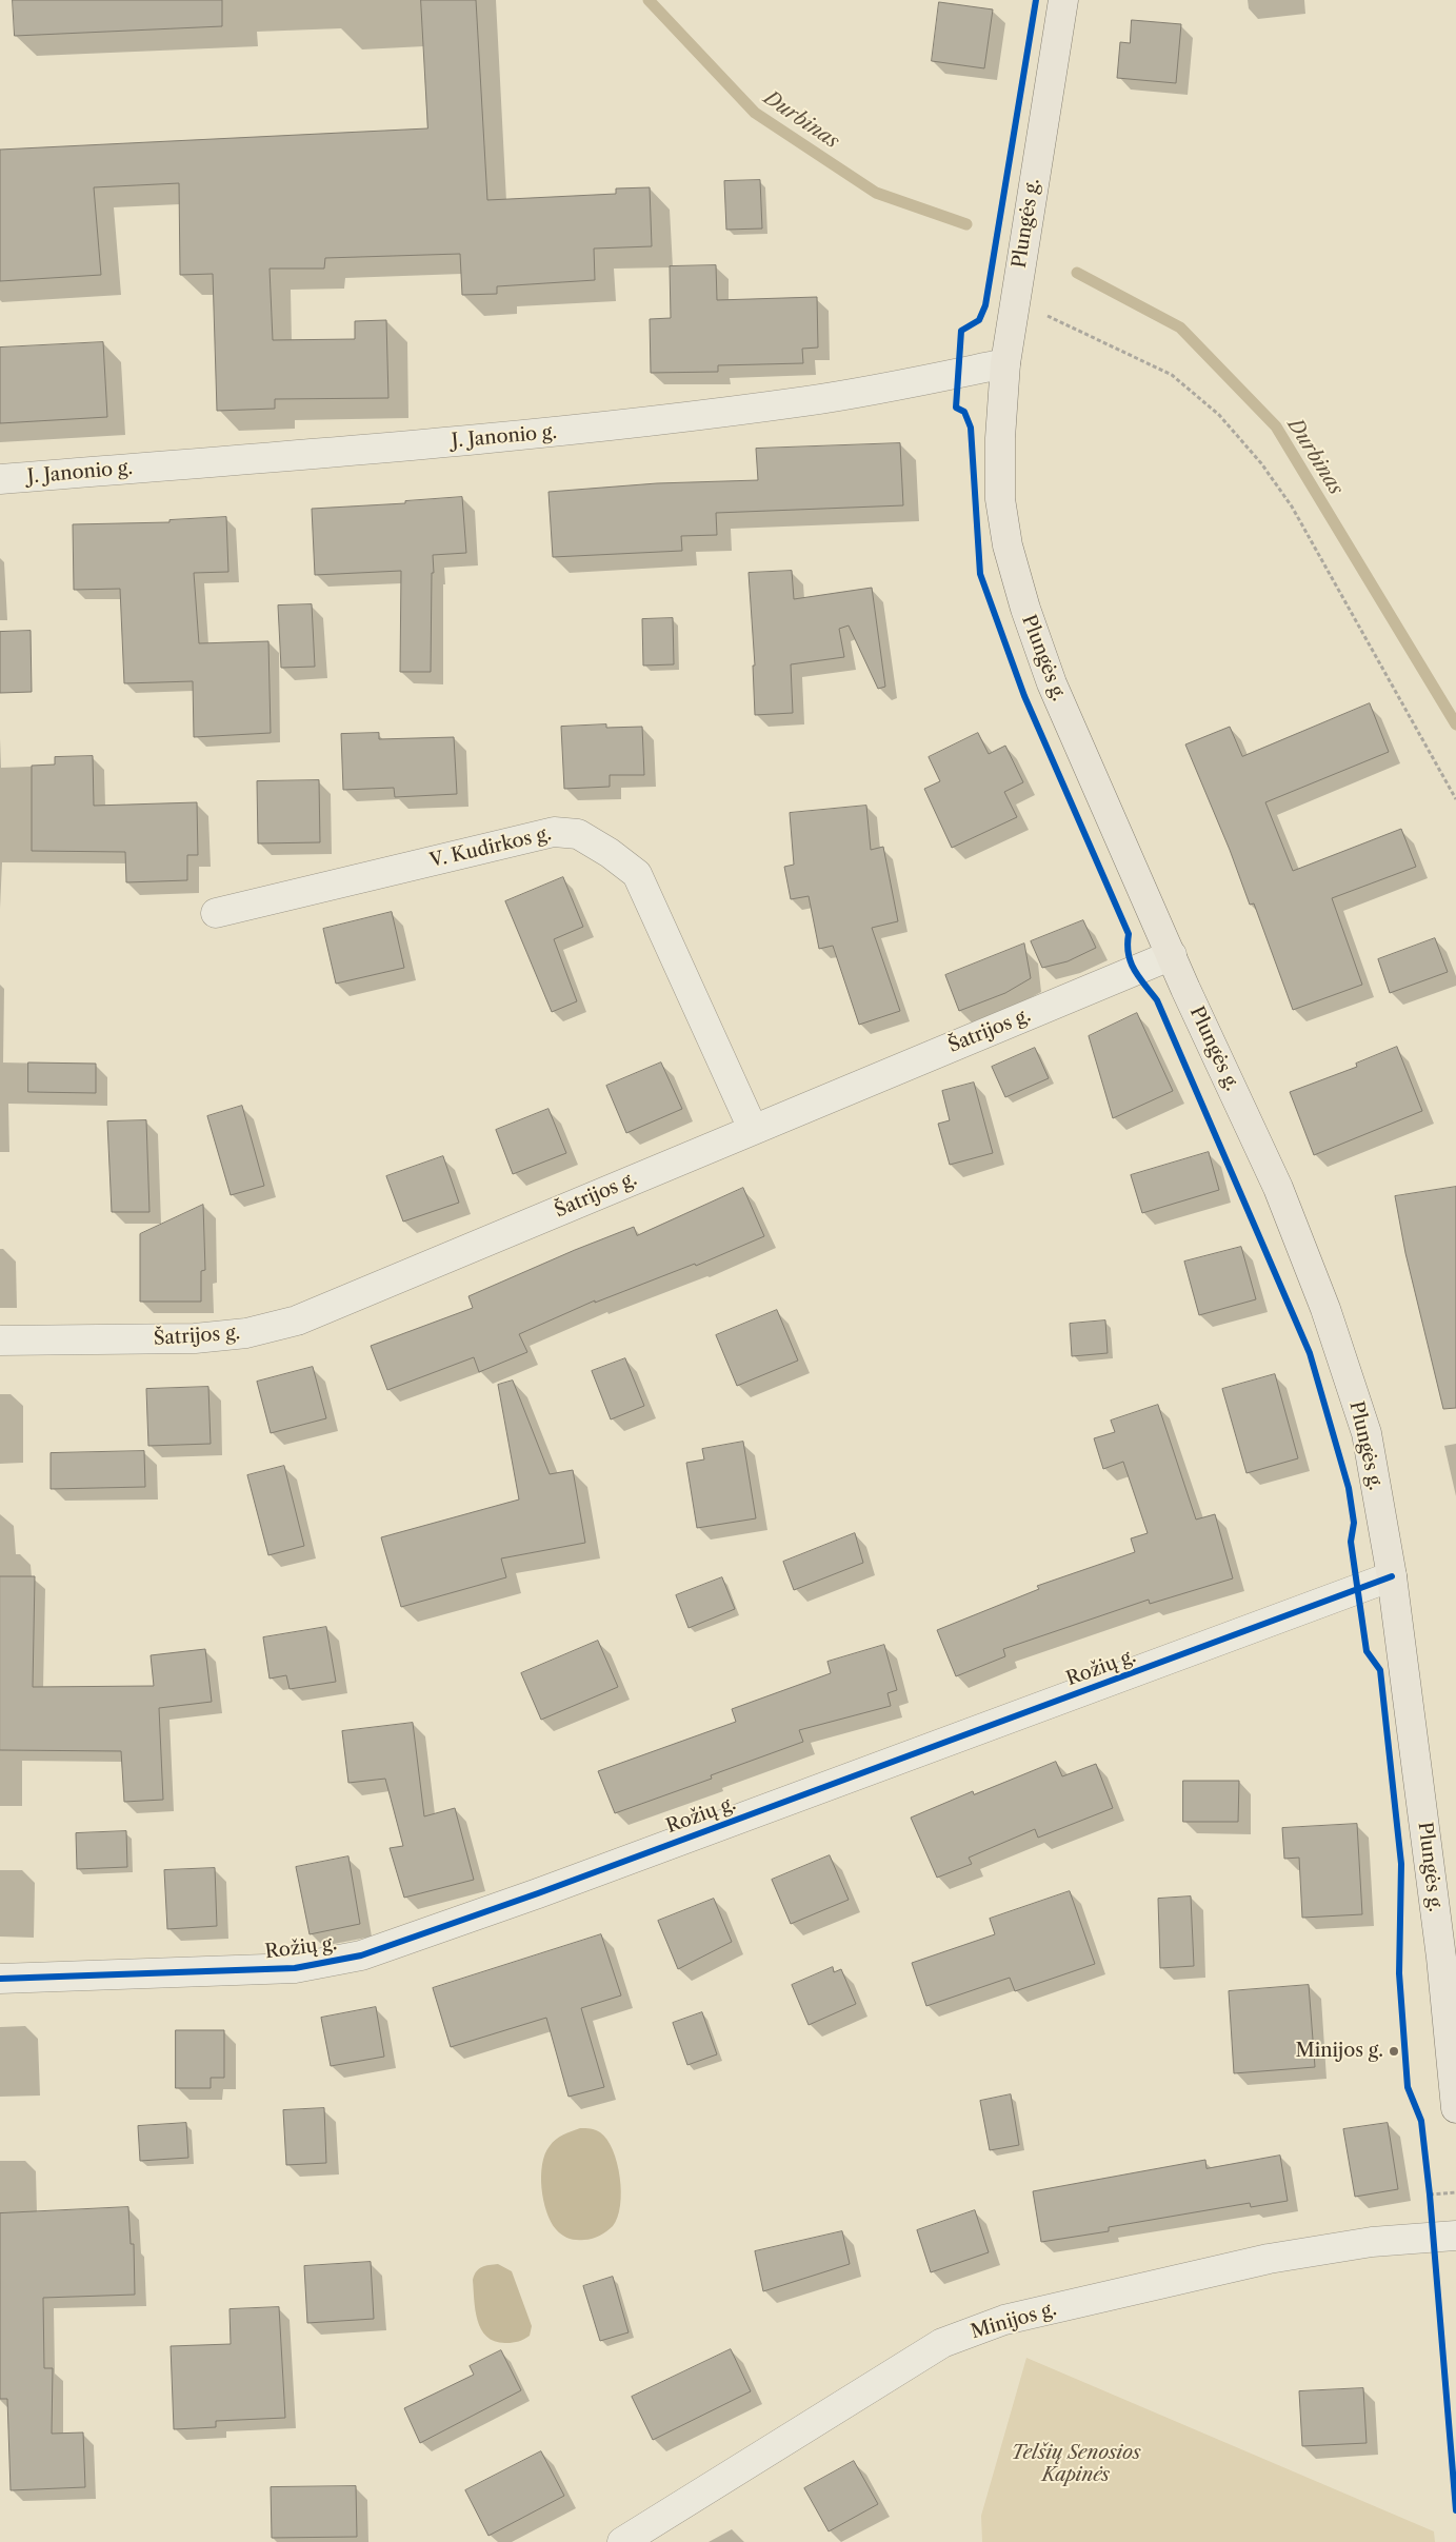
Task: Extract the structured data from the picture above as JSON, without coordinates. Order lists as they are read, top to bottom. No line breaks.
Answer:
{"streets":{"main road":["Plungės g."],"street":["J. Janonio g.","V. Kudirkos g.","Šatrijos g.","Rožių g.","Minijos g."]},"crossings":[["Plungės g.","J. Janonio g."],["Plungės g.","Šatrijos g."],["Plungės g.","Rožių g."],["V. Kudirkos g.","Šatrijos g."]],"water":["Durbinas"],"parks":["Telšių Senosios Kapinės"],"places":["Minijos g."]}
